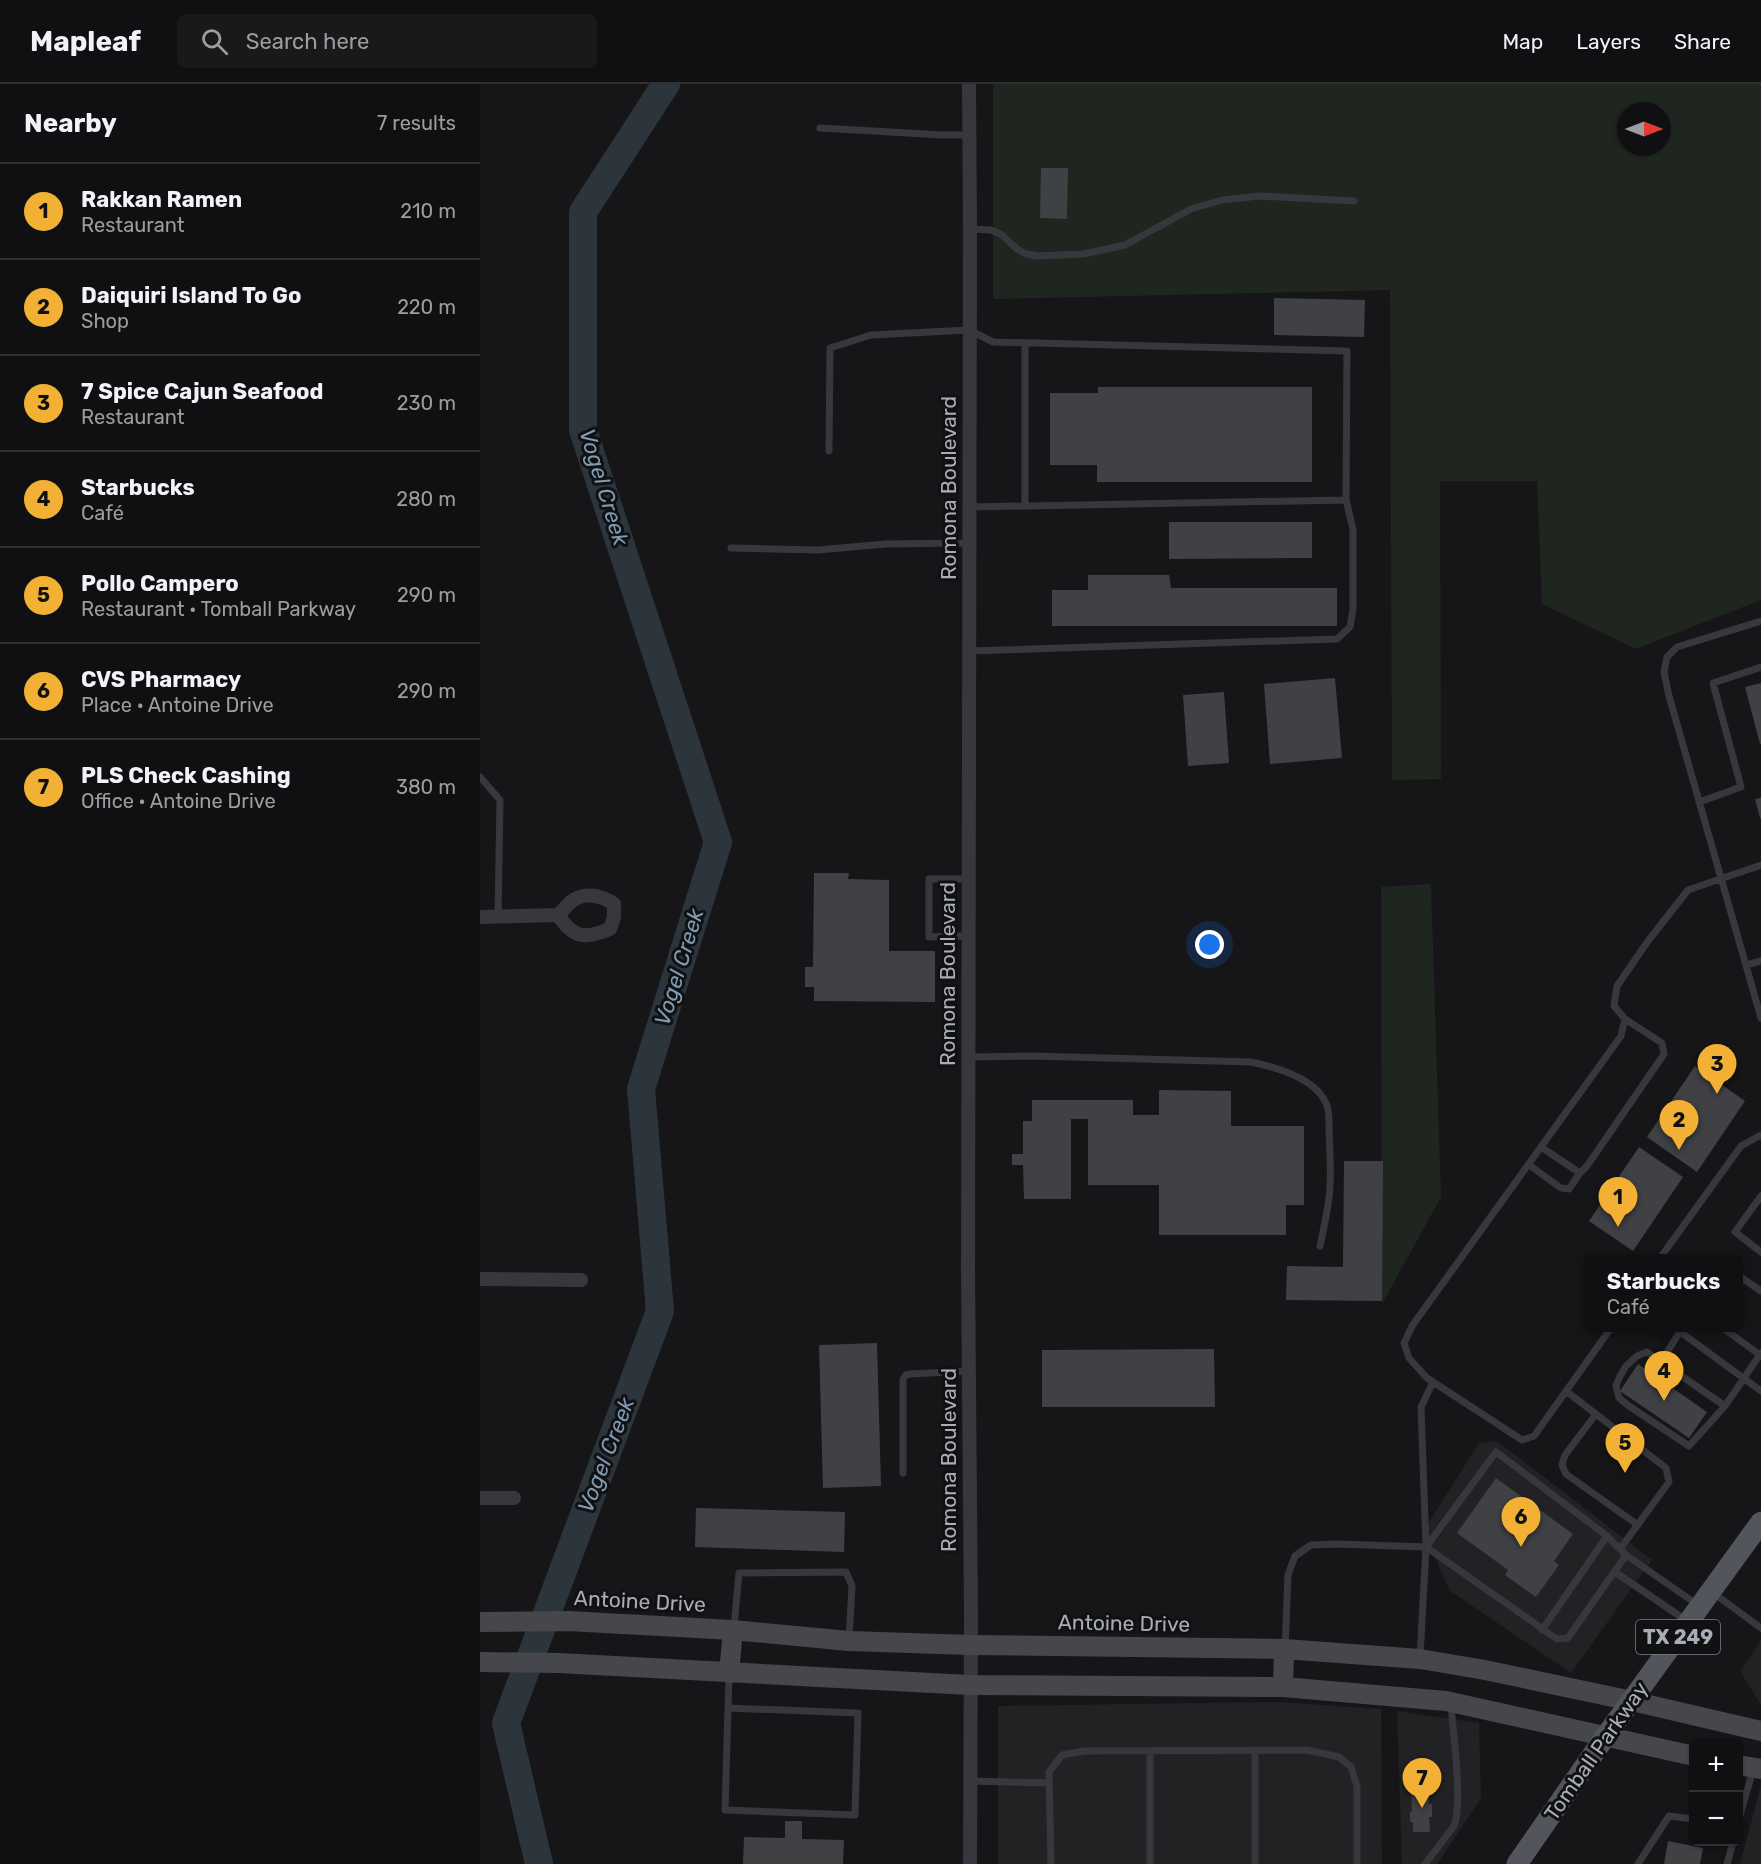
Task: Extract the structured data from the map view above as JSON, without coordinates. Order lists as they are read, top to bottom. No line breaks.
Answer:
{"streets":{"main road":["Antoine Drive","TX 249","Tomball Parkway"],"street":["Romona Boulevard"]},"crossings":[["Romona Boulevard","Antoine Drive"],["Antoine Drive","Tomball Parkway"]],"water":["Vogel Creek"],"north":"right","page":{"header":"Mapleaf","search":"Search here","nav":["Map","Layers","Share"],"heading":["Nearby","7 results"],"list":[{"mark":"1","name":"Rakkan Ramen","note":"Restaurant","value":"210 m"},{"mark":"2","name":"Daiquiri Island To Go","note":"Shop","value":"220 m"},{"mark":"3","name":"7 Spice Cajun Seafood","note":"Restaurant","value":"230 m"},{"mark":"4","name":"Starbucks","note":"Café","value":"280 m"},{"mark":"5","name":"Pollo Campero","note":"Restaurant · Tomball Parkway","value":"290 m"},{"mark":"6","name":"CVS Pharmacy","note":"Place · Antoine Drive","value":"290 m"},{"mark":"7","name":"PLS Check Cashing","note":"Office · Antoine Drive","value":"380 m"}],"pins":["3","2","1","4","5","6","7"],"popup":["Starbucks","Café"],"map_buttons":["+","−"]}}
